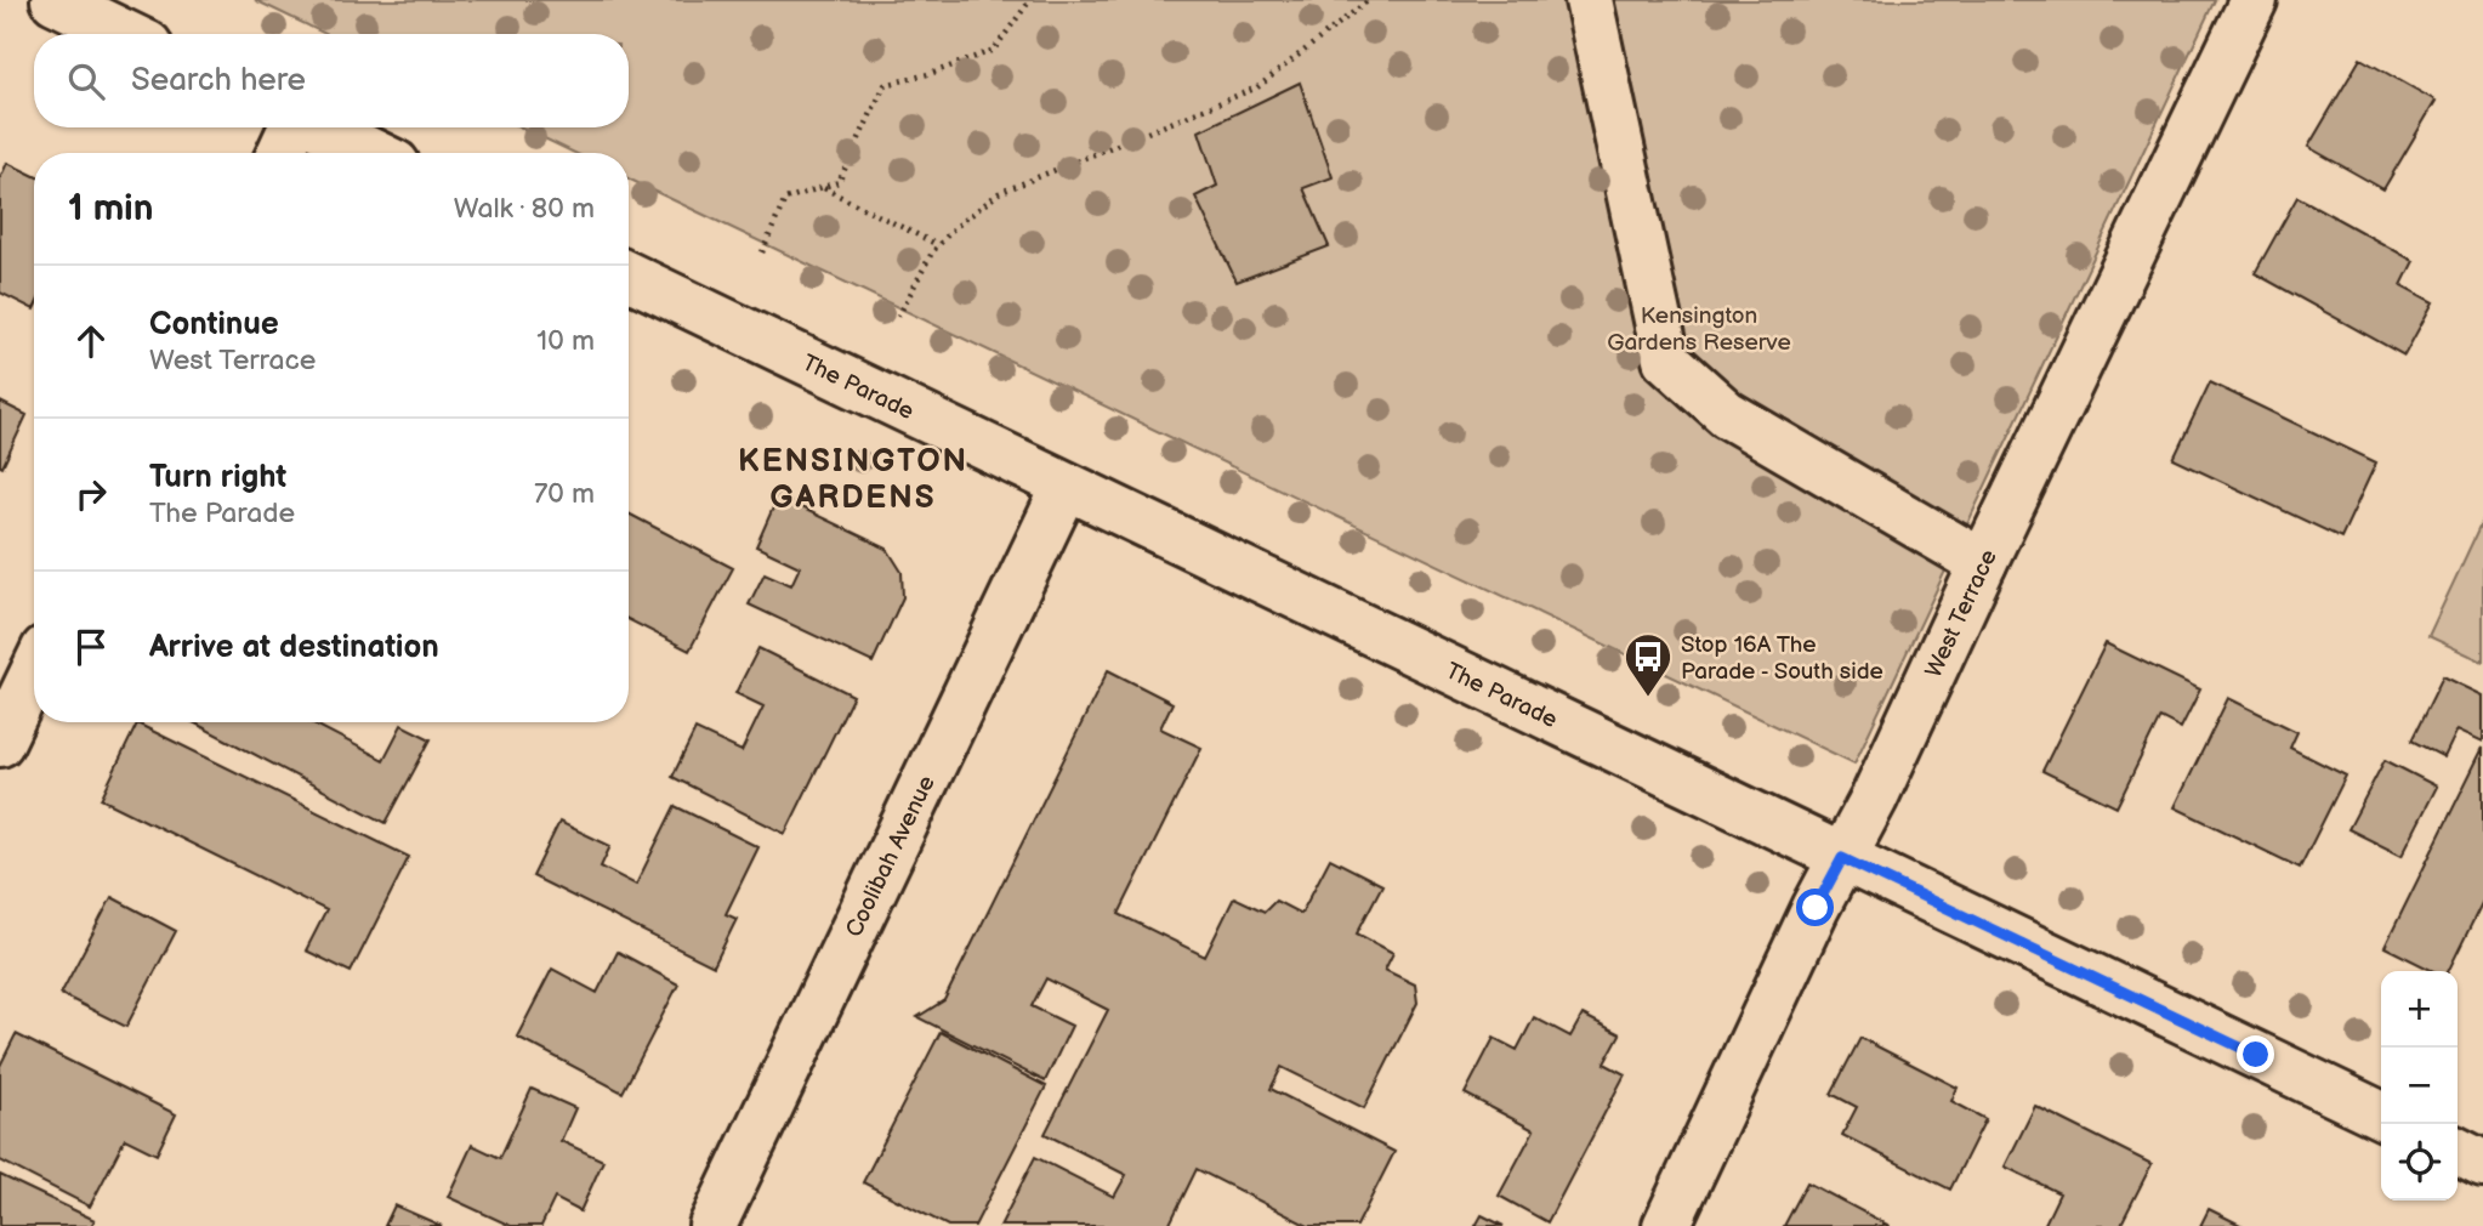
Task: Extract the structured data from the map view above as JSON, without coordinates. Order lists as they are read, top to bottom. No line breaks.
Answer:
{"streets":{"street":["The Parade","West Terrace","Coolibah Avenue"]},"crossings":[["The Parade","West Terrace"],["The Parade","Coolibah Avenue"]],"districts":["KENSINGTON GARDENS"],"parks":["Kensington Gardens Reserve"],"places":{"bus stop":["Stop 16A The Parade - South side"]},"page":{"search":"Search here","heading":["1 min","Walk · 80 m"],"list":[["Continue","West Terrace","10 m"],["Turn right","The Parade","70 m"],"Arrive at destination"],"map_buttons":["+","−"]}}
